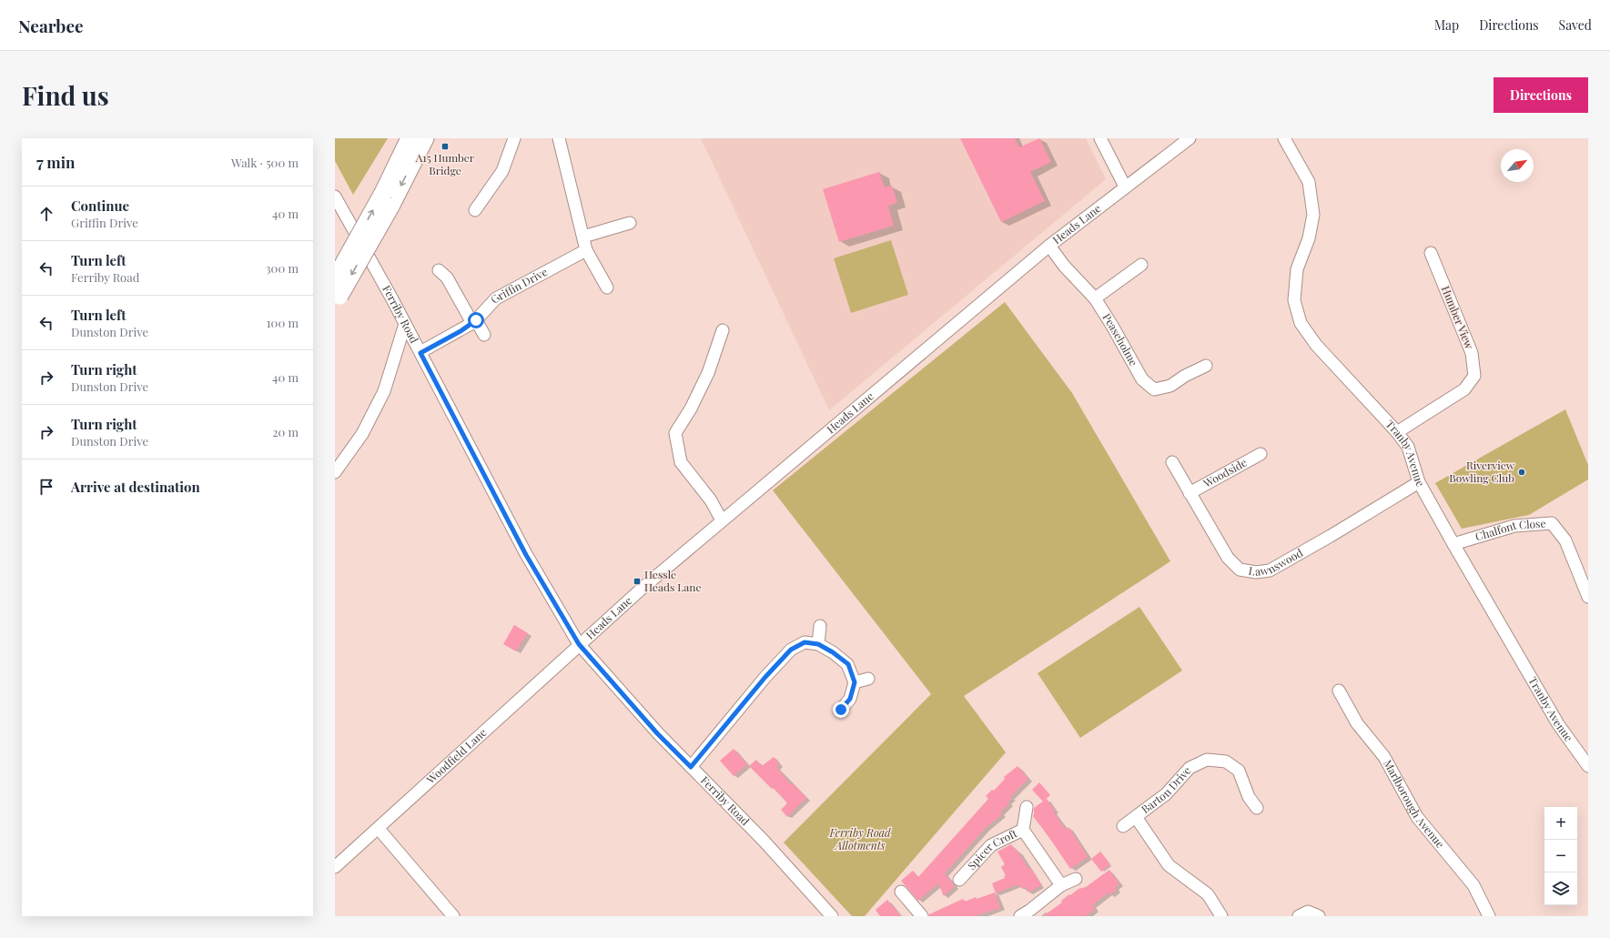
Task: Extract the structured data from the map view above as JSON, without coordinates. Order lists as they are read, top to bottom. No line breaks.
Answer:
{"streets":{"street":["Heads Lane","Griffin Drive","Ferriby Road","Humber View","Peaseholme","Tranby Avenue","Woodside","Chalfont Close","Lawnswood","Woodfield Lane","Barton Drive","Marlborough Avenue","Spicer Croft"]},"crossings":[["Heads Lane","Ferriby Road"],["Heads Lane","Peaseholme"],["Heads Lane","Woodfield Lane"],["Griffin Drive","Ferriby Road"],["Ferriby Road","Woodfield Lane"],["Humber View","Tranby Avenue"],["Tranby Avenue","Chalfont Close"],["Tranby Avenue","Lawnswood"],["Woodside","Lawnswood"]],"parks":["Ferriby Road Allotments"],"places":{"transit":["A15 Humber Bridge","Hessle Heads Lane"],"other":["Riverview Bowling Club"]},"north":"top right","page":{"header":"Nearbee","nav":["Map","Directions","Saved"],"buttons":"Directions","title":"Find us","heading":["7 min","Walk · 500 m"],"list":[["Continue","Griffin Drive","40 m"],["Turn left","Ferriby Road","300 m"],["Turn left","Dunston Drive","100 m"],["Turn right","Dunston Drive","40 m"],["Turn right","Dunston Drive","20 m"],"Arrive at destination"],"map_buttons":["+","−"]}}
